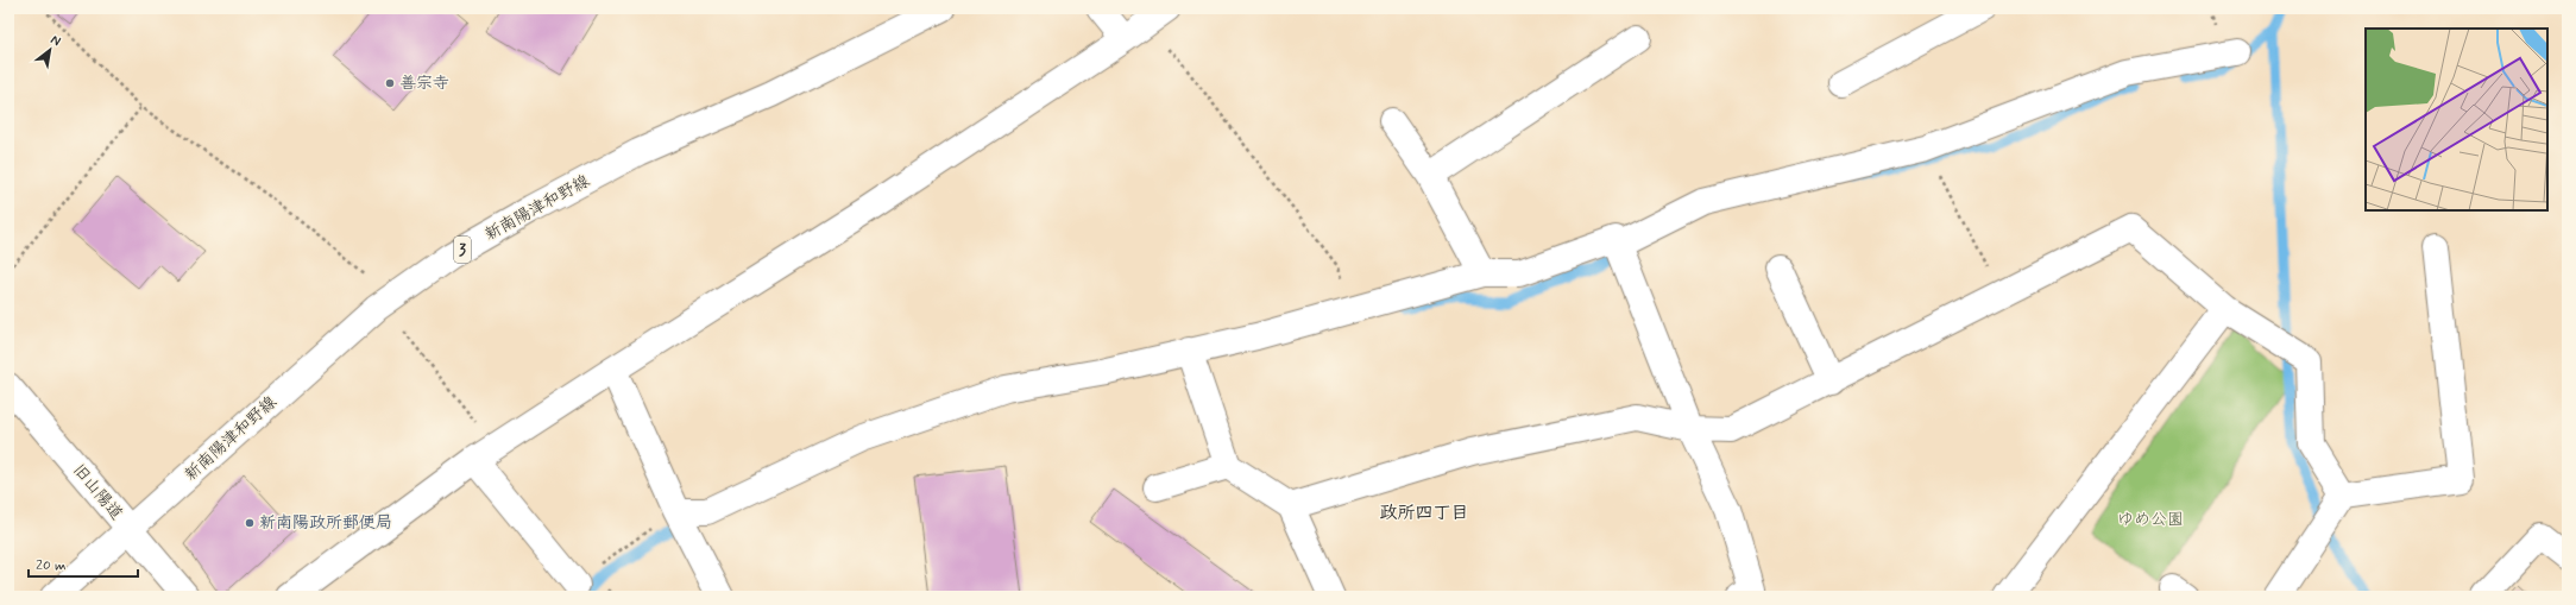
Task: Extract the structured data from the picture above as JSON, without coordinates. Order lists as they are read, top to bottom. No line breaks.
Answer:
{"streets":{"street":["新南陽津和野線","3","旧山陽道"]},"crossings":[["新南陽津和野線","旧山陽道"]],"districts":["政所四丁目"],"parks":["ゆめ公園"],"places":["善宗寺","新南陽政所郵便局"],"scale_bar":"20 m","north":"top right"}
